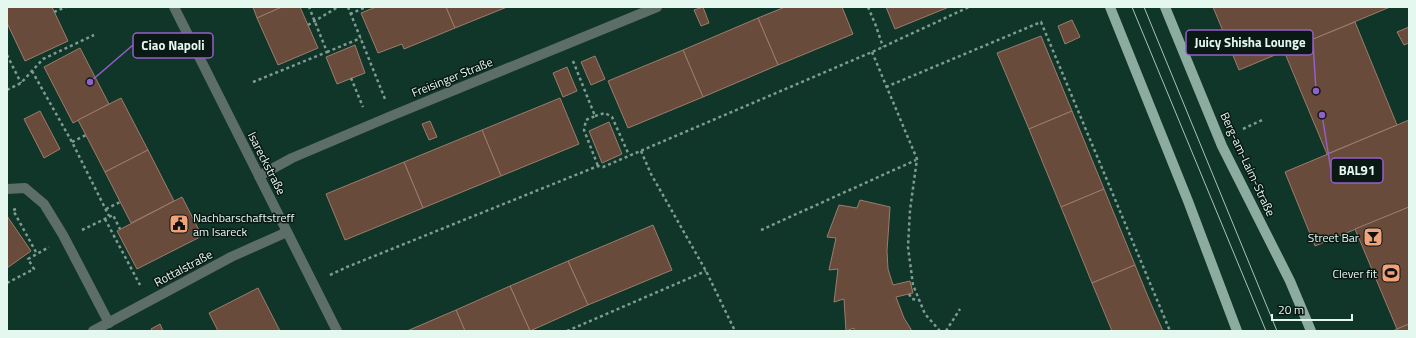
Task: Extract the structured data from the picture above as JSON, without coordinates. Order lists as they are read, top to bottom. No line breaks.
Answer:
{"streets":{"main road":["Berg-am-Laim-Straße"],"street":["Freisinger Straße","Isareckstraße","Rottalstraße"]},"crossings":[["Freisinger Straße","Isareckstraße"],["Isareckstraße","Rottalstraße"]],"places":{"other":["Ciao Napoli","Juicy Shisha Lounge","BAL91"],"public building":["Nachbarschaftstreff am Isareck"],"bar":["Street Bar"],"sports":["Clever fit"]},"scale_bar":"20 m"}
